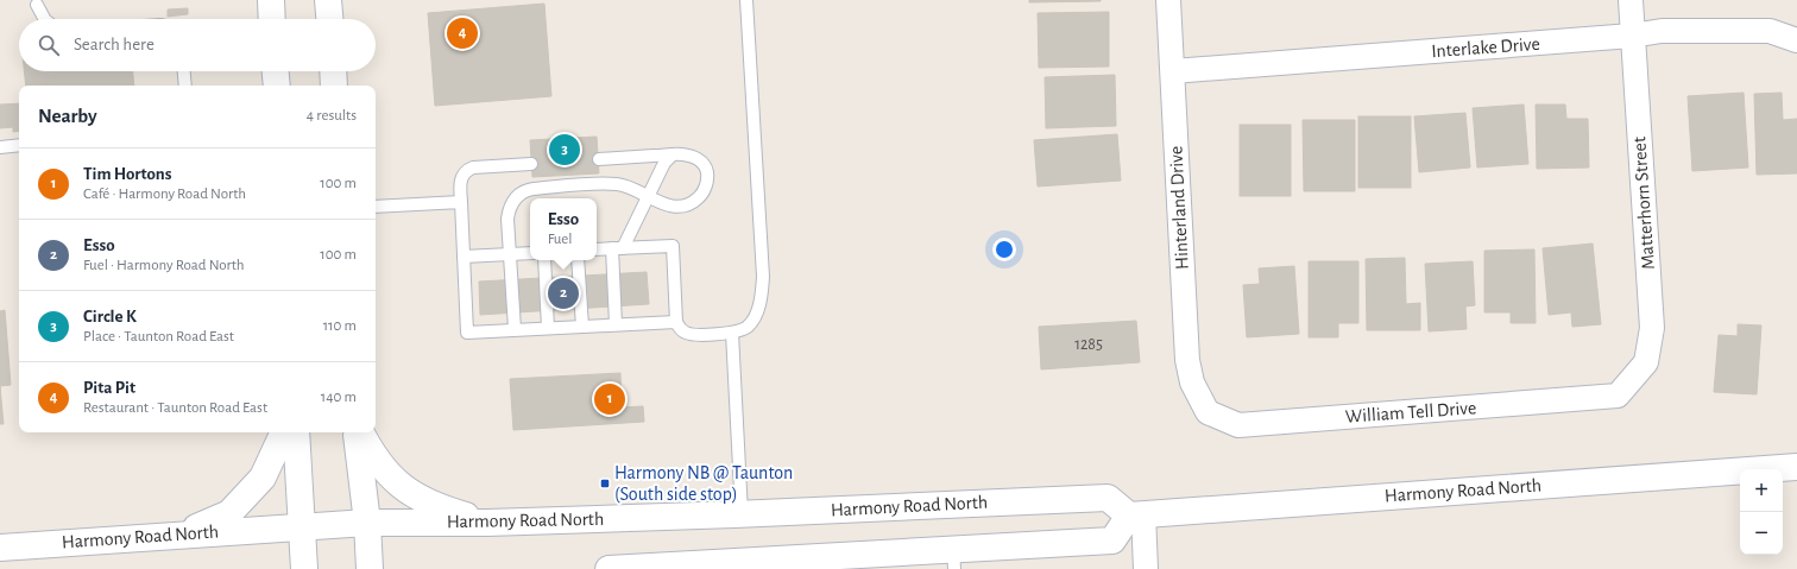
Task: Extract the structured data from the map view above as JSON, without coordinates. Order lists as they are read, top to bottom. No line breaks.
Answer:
{"streets":{"main road":["Harmony Road North"],"street":["Interlake Drive","Matterhorn Street","Hinterland Drive","William Tell Drive"]},"crossings":[["Interlake Drive","Matterhorn Street"],["Interlake Drive","Hinterland Drive"],["Matterhorn Street","William Tell Drive"],["Hinterland Drive","William Tell Drive"]],"places":{"transit":["Harmony NB @ Taunton (South side stop)"]},"house_numbers":["1285"],"page":{"pins":["4","3","2","1"],"search":"Search here","heading":["Nearby","4 results"],"list":[{"mark":"1","name":"Tim Hortons","note":"Café · Harmony Road North","value":"100 m"},{"mark":"2","name":"Esso","note":"Fuel · Harmony Road North","value":"100 m"},{"mark":"3","name":"Circle K","note":"Place · Taunton Road East","value":"110 m"},{"mark":"4","name":"Pita Pit","note":"Restaurant · Taunton Road East","value":"140 m"}],"popup":["Esso","Fuel"],"map_buttons":["+","−"]}}
